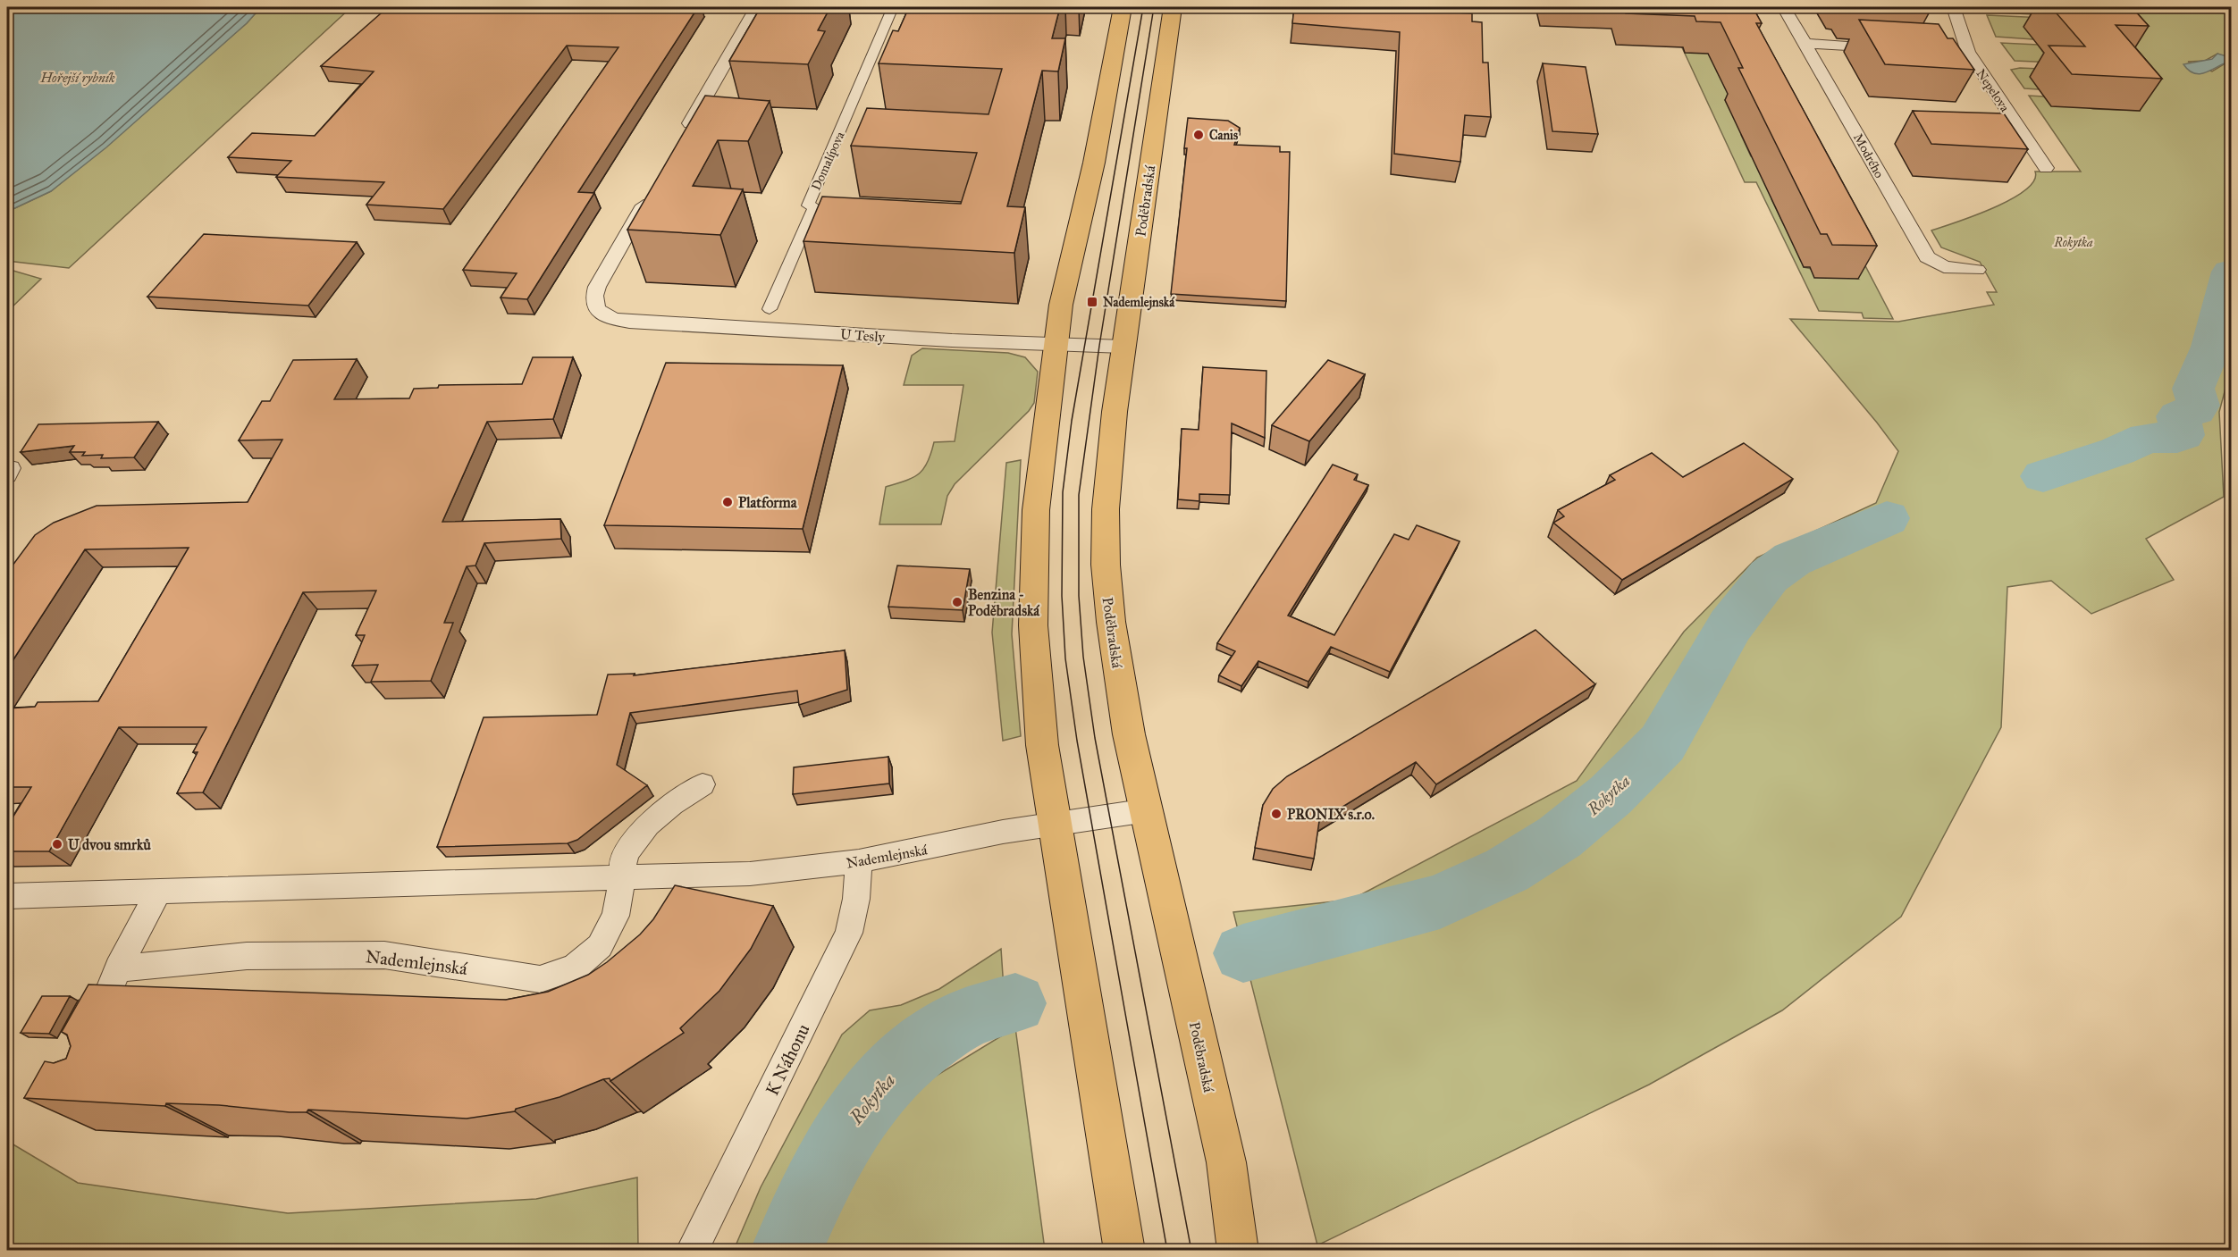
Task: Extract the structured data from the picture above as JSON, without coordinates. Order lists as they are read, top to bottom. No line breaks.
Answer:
{"streets":{"main road":["Poděbradská"],"street":["Nepelova","Modrého","Domalípova","U Tesly","Nademlejnská","K Náhonu"]},"crossings":[["Poděbradská","U Tesly"],["Poděbradská","Nademlejnská"],["Nademlejnská","K Náhonu"]],"water":["Hořejší rybník","Rokytka"],"parks":["Rokytka"],"places":{"other":["Canis","Platforma","Benzina - Poděbradská","PRONIX s.r.o.","U dvou smrků"],"transit":["Nademlejnská"]}}
